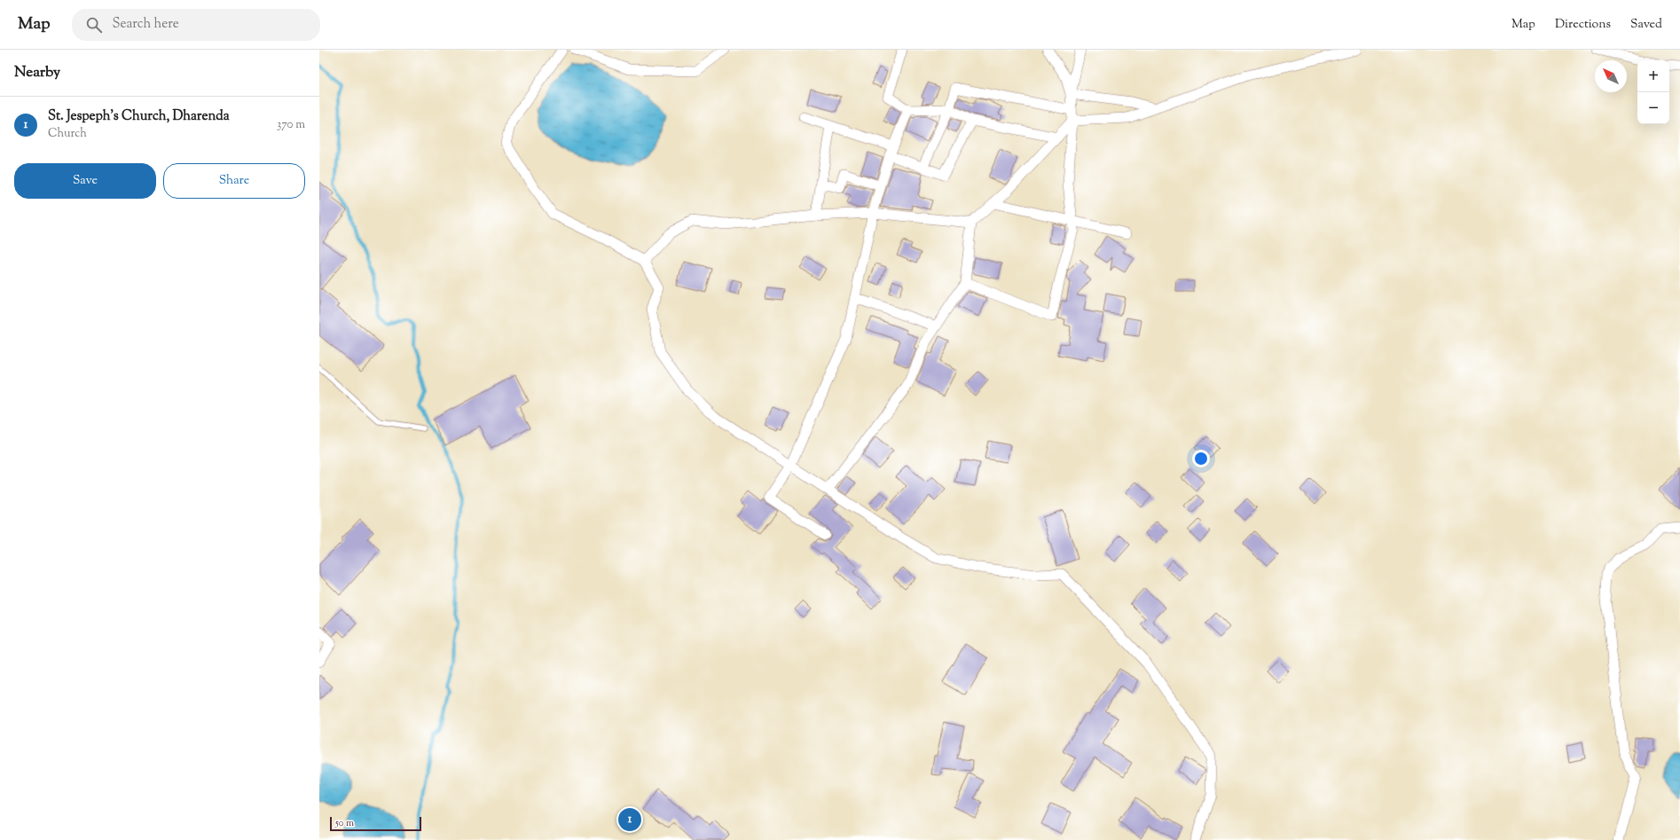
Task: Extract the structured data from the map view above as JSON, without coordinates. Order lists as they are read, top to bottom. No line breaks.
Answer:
{"scale_bar":"50 m","north":"top left","page":{"header":"Map","search":"Search here","nav":["Map","Directions","Saved"],"heading":"Nearby","map_buttons":["+","−"],"list":[{"mark":"1","name":"St. Jespeph's Church, Dharenda","note":"Church","value":"370 m"}],"buttons":["Save","Share"],"pins":"1","scale":"50 m"}}
